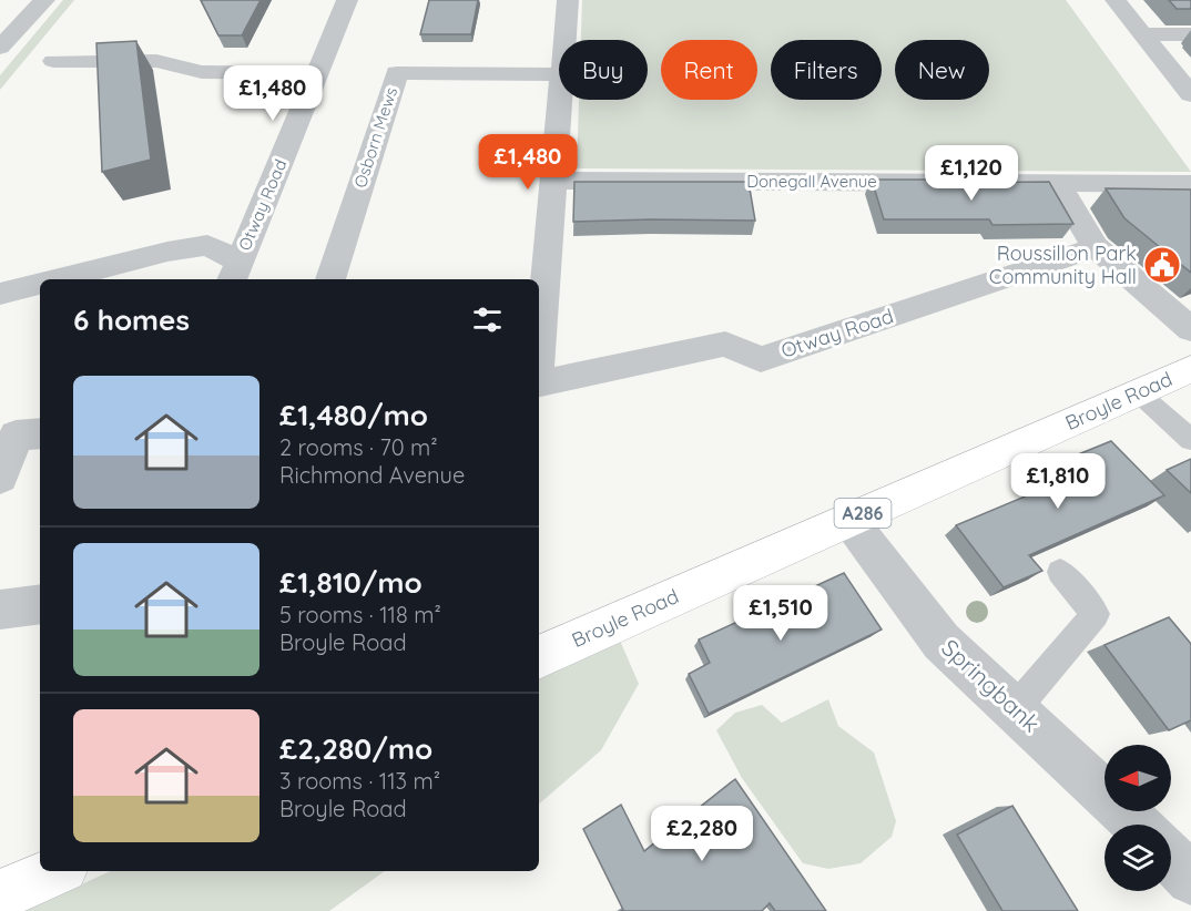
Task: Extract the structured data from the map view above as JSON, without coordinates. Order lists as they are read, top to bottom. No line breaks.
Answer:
{"streets":{"main road":["Broyle Road","A286"],"street":["Osborn Mews","Donegall Avenue","Otway Road","Springbank"]},"crossings":[["Broyle Road","Springbank"]],"places":{"public building":["Roussillon Park Community Hall"]},"north":"left","page":{"chip":["Buy","Rent","Filters","New"],"price":["£1,480","£1,480","£1,120","£1,810","£1,510","£2,280"],"heading":"6 homes","list":[{"name":"£1,480/mo","note":"2 rooms · 70 m² · Richmond Avenue"},{"name":"£1,810/mo","note":"5 rooms · 118 m² · Broyle Road"},{"name":"£2,280/mo","note":"3 rooms · 113 m² · Broyle Road"}]}}
